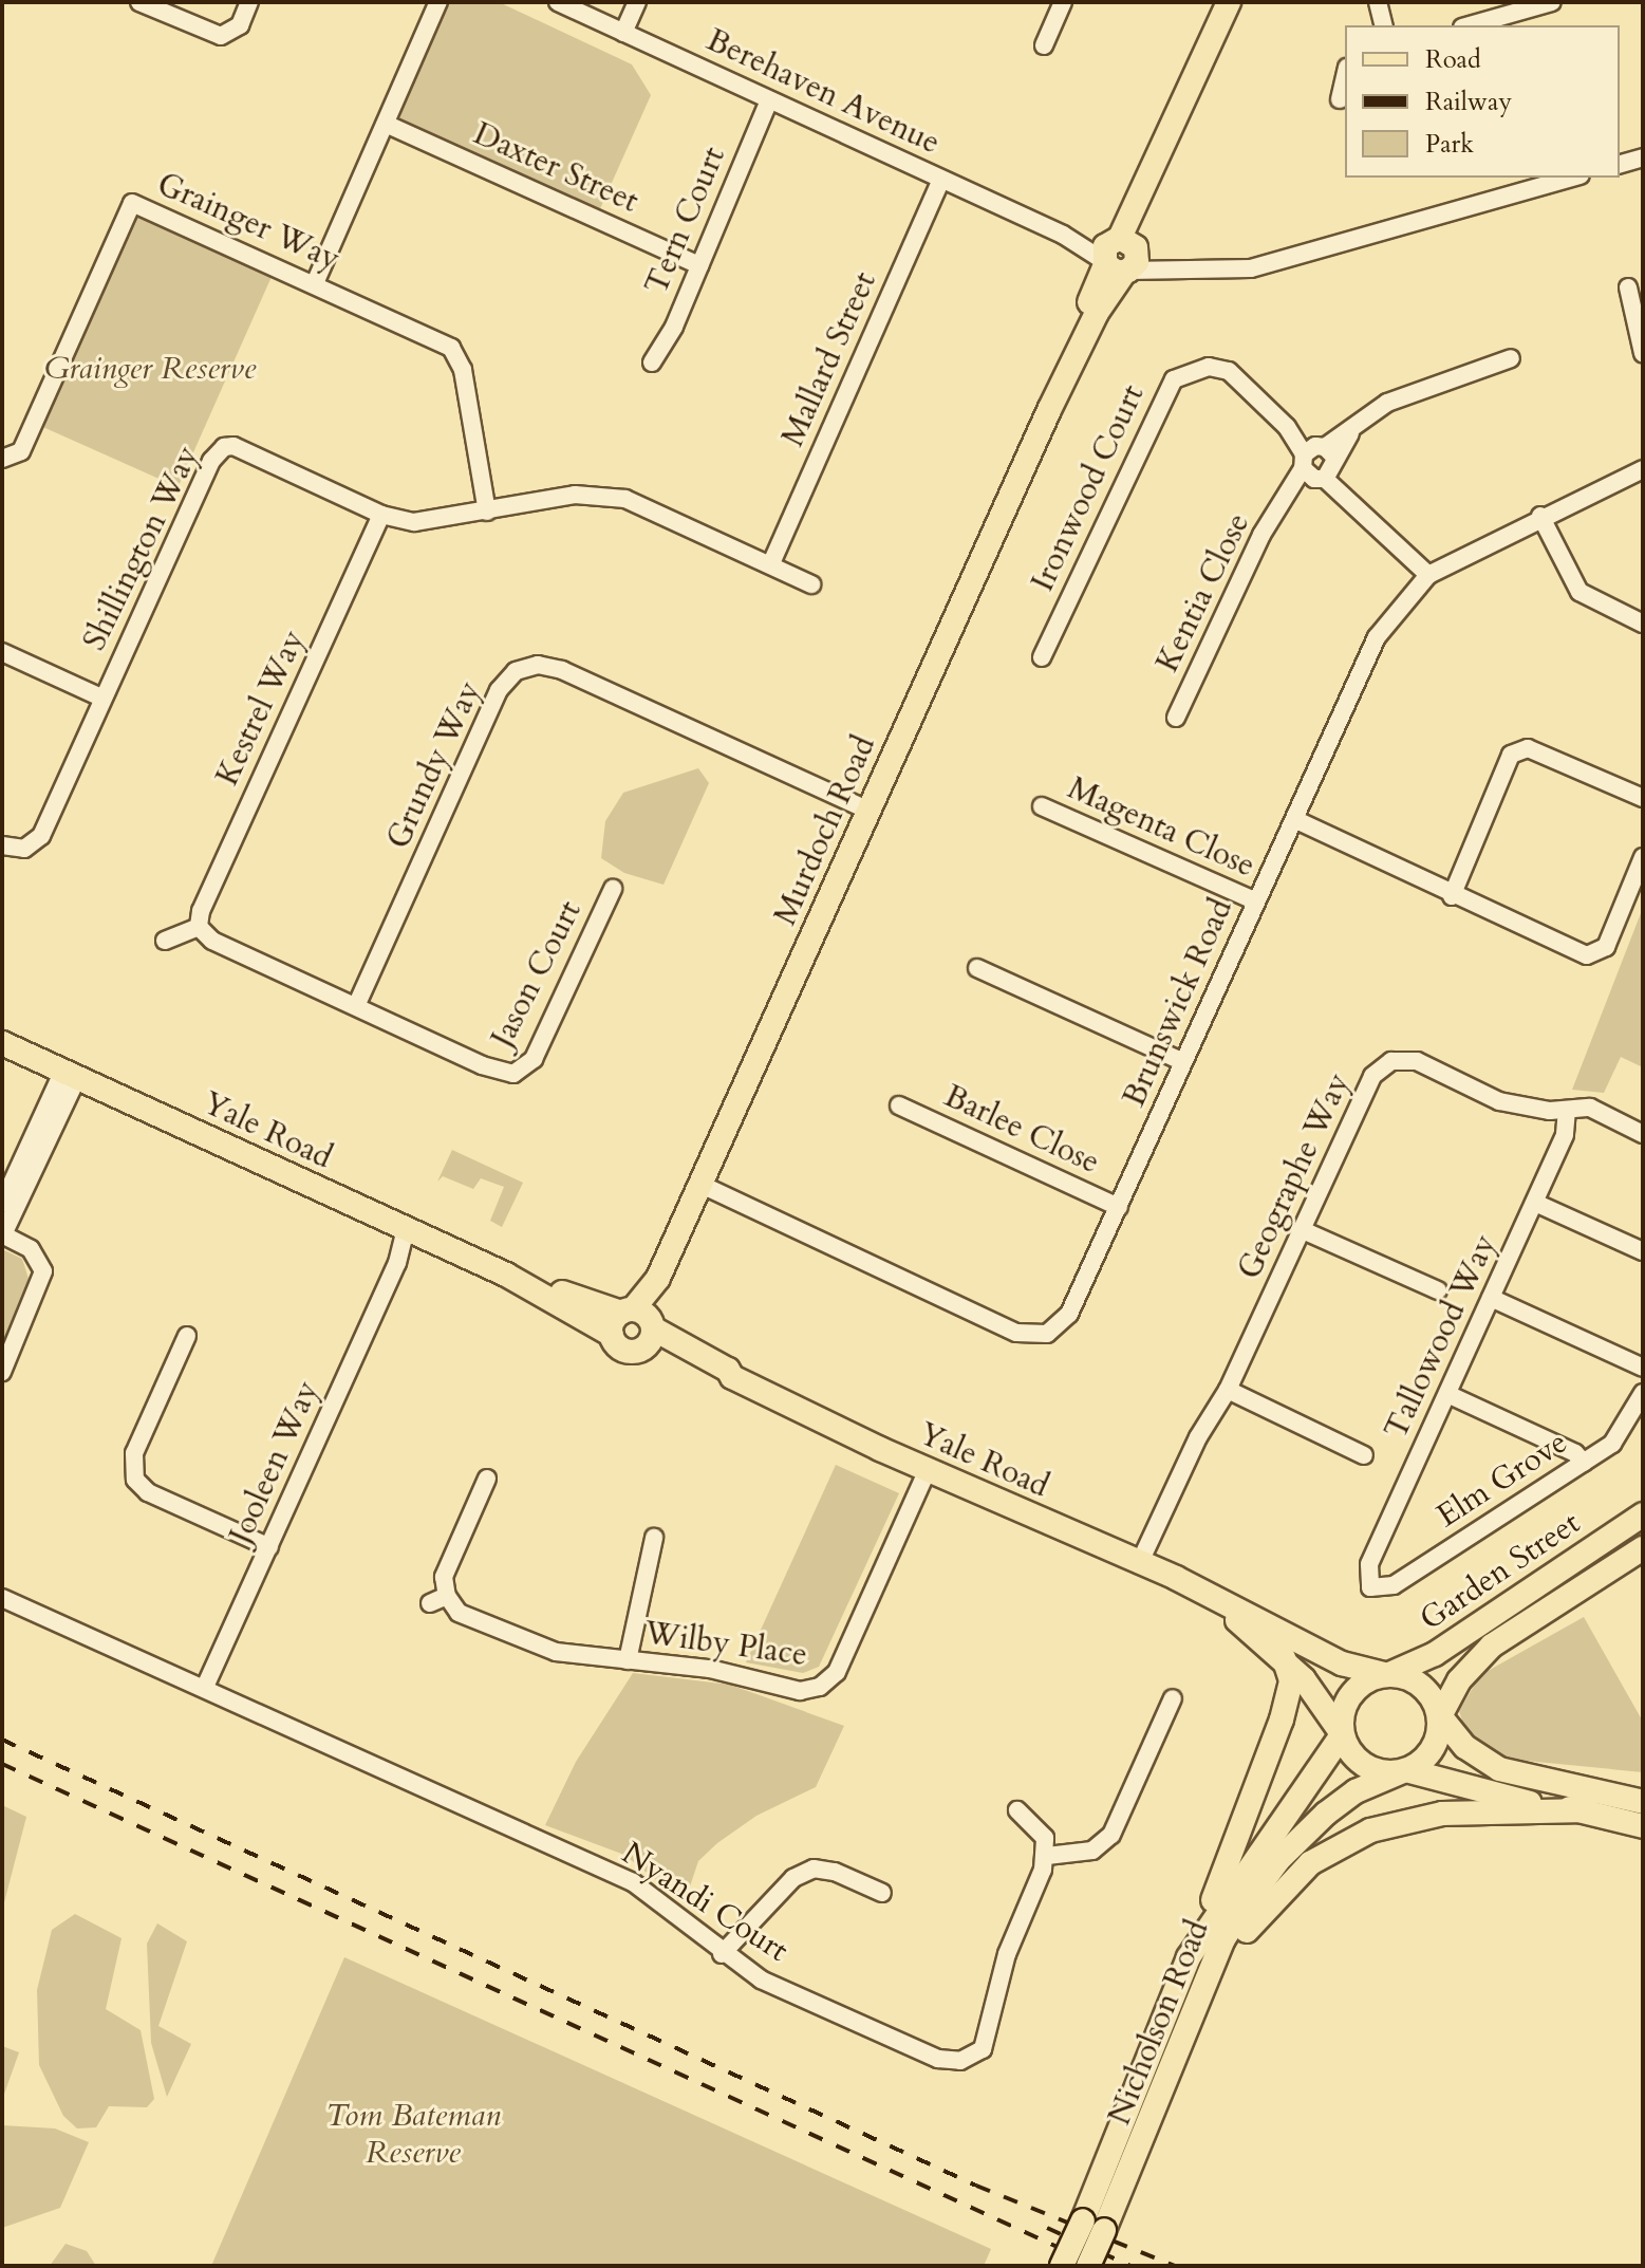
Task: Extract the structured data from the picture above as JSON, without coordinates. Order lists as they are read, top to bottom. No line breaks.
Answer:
{"streets":{"main road":["Murdoch Road","Yale Road","Garden Street","Nicholson Road"],"street":["Berehaven Avenue","Daxter Street","Tern Court","Grainger Way","Mallard Street","Ironwood Court","Shillington Way","Kentia Close","Kestrel Way","Grundy Way","Magenta Close","Jason Court","Brunswick Road","Barlee Close","Geographe Way","Tallowood Way","Jooleen Way","Elm Grove","Wilby Place","Nyandi Court"]},"crossings":[["Berehaven Avenue","Tern Court"],["Berehaven Avenue","Mallard Street"],["Berehaven Avenue","Murdoch Road"],["Daxter Street","Tern Court"],["Grainger Way","Shillington Way"],["Mallard Street","Shillington Way"],["Ironwood Court","Kentia Close"],["Ironwood Court","Brunswick Road"],["Shillington Way","Kestrel Way"],["Grundy Way","Murdoch Road"],["Grundy Way","Jason Court"],["Magenta Close","Brunswick Road"],["Murdoch Road","Brunswick Road"],["Murdoch Road","Yale Road"],["Brunswick Road","Barlee Close"],["Yale Road","Geographe Way"],["Yale Road","Jooleen Way"],["Yale Road","Garden Street"],["Yale Road","Wilby Place"],["Yale Road","Nicholson Road"],["Geographe Way","Tallowood Way"],["Tallowood Way","Elm Grove"],["Jooleen Way","Nyandi Court"],["Garden Street","Nicholson Road"]],"parks":["Grainger Reserve","Tom Bateman Reserve"],"legend":["Road","Railway","Park"]}
